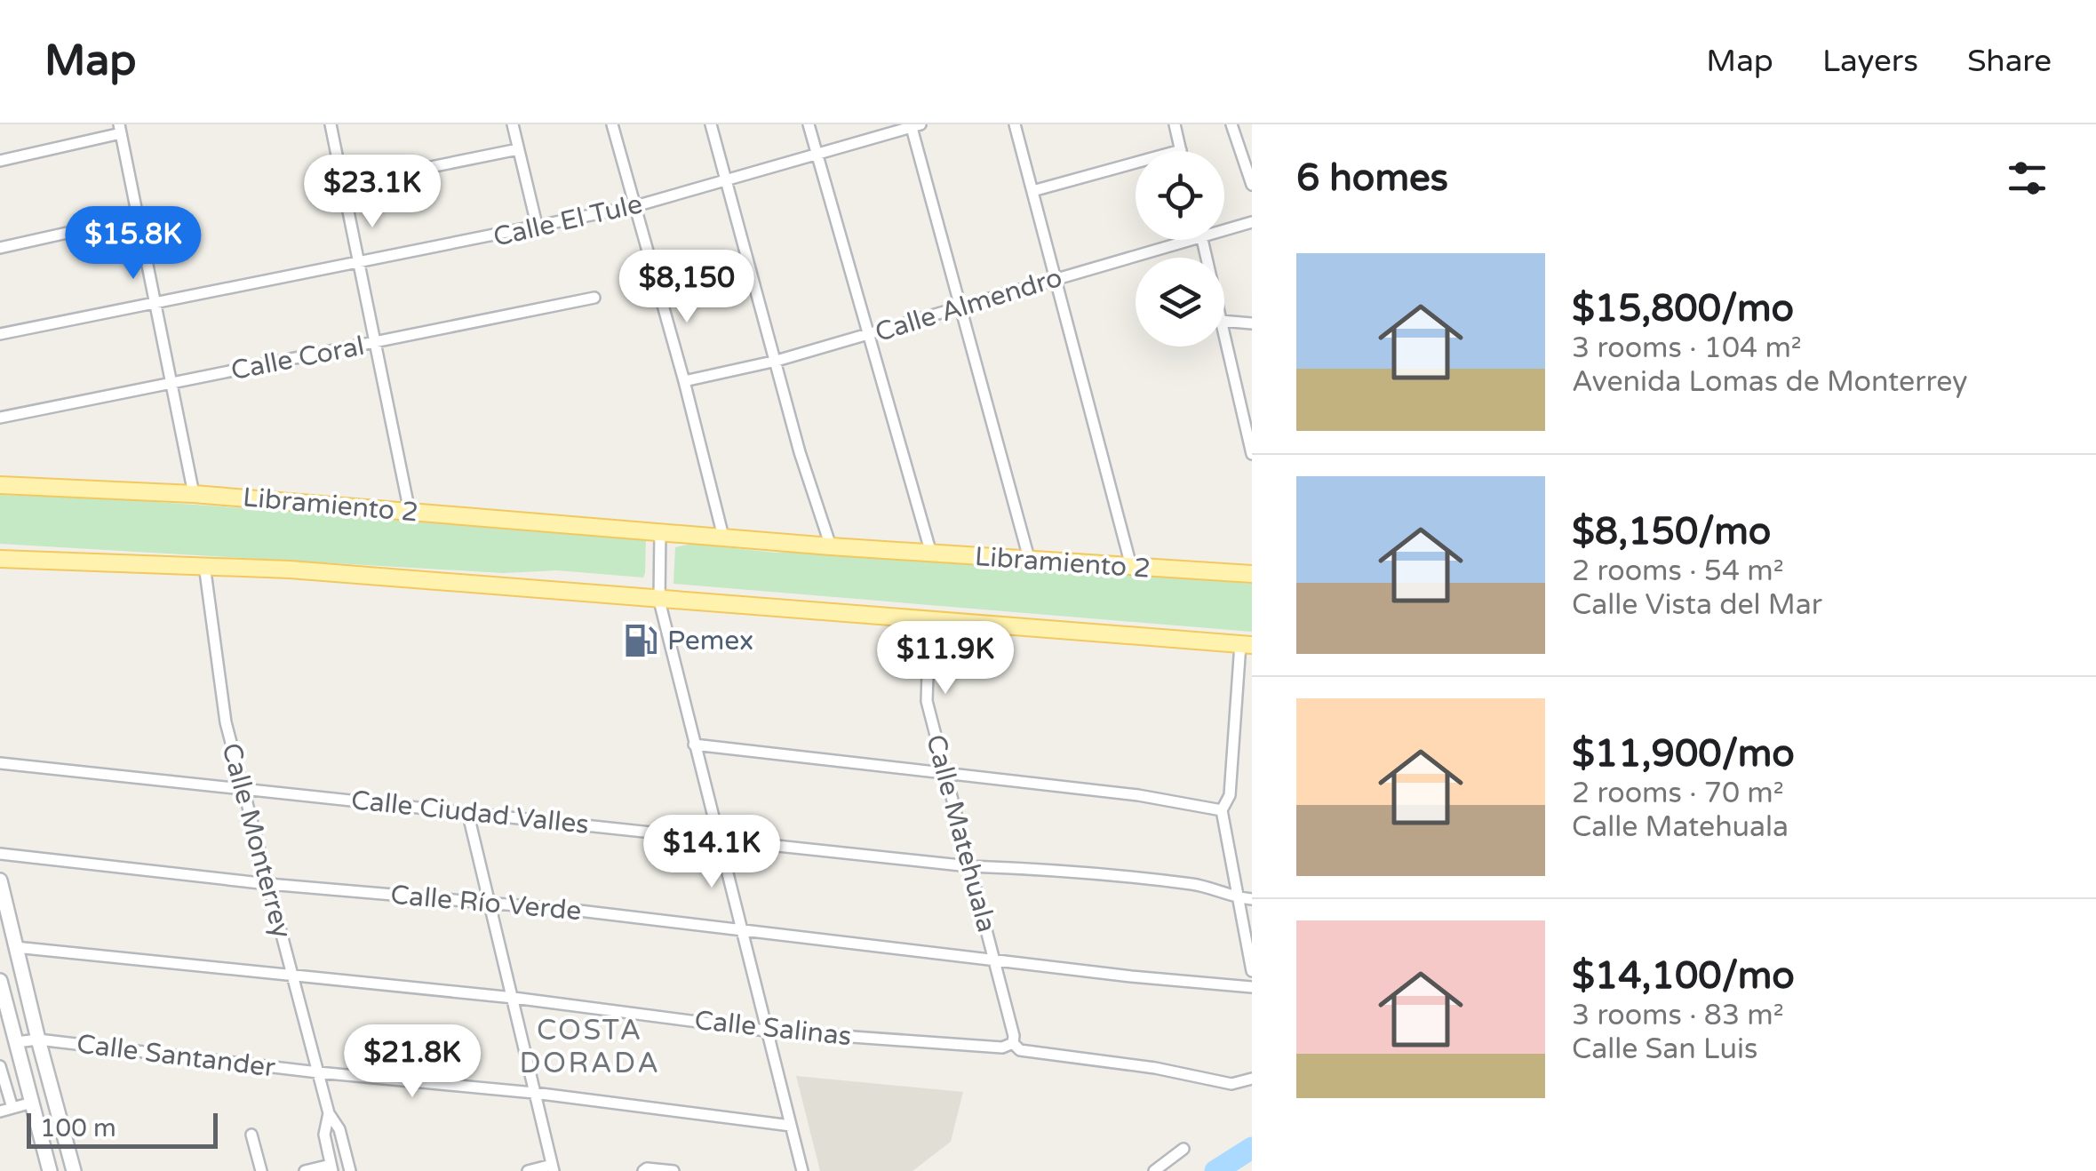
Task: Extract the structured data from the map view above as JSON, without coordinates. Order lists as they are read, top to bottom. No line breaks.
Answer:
{"streets":{"main road":["Libramiento 2"],"street":["Calle El Tule","Calle Almendro","Calle Coral","Calle Ciudad Valles","Calle Matehuala","Calle Monterrey","Calle Río Verde","Calle Salinas","Calle Santander"]},"crossings":[["Calle Ciudad Valles","Calle Matehuala"],["Calle Ciudad Valles","Calle Monterrey"],["Calle Matehuala","Calle Río Verde"],["Calle Matehuala","Calle Salinas"],["Calle Monterrey","Calle Río Verde"],["Calle Monterrey","Calle Salinas"],["Calle Monterrey","Calle Santander"]],"districts":["COSTA DORADA"],"places":{"fuel station":["Pemex"]},"scale_bar":"100 m","page":{"header":"Map","nav":["Map","Layers","Share"],"heading":"6 homes","price":["$23.1K","$15.8K","$8,150","$11.9K","$14.1K","$21.8K"],"list":[{"name":"$15,800/mo","note":"3 rooms · 104 m² · Avenida Lomas de Monterrey"},{"name":"$8,150/mo","note":"2 rooms · 54 m² · Calle Vista del Mar"},{"name":"$11,900/mo","note":"2 rooms · 70 m² · Calle Matehuala"},{"name":"$14,100/mo","note":"3 rooms · 83 m² · Calle San Luis"}],"scale":"100 m"}}
